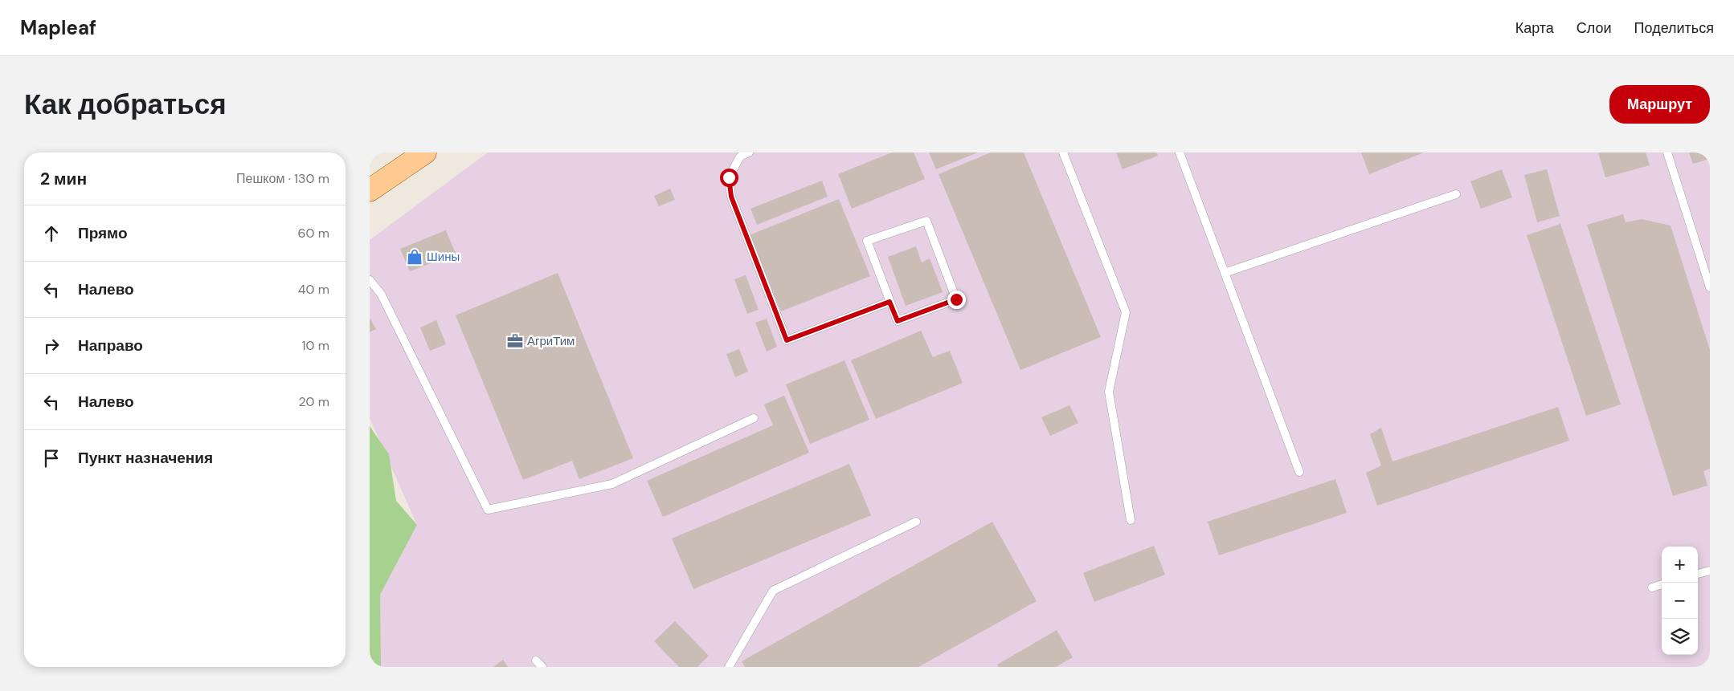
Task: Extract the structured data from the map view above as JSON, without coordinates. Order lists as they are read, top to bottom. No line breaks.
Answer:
{"places":{"shop":["Шины"],"office":["АгриТим"]},"page":{"header":"Mapleaf","nav":["Карта","Слои","Поделиться"],"buttons":"Маршрут","title":"Как добраться","heading":["2 мин","Пешком · 130 m"],"list":[["Прямо","60 m"],["Налево","40 m"],["Направо","10 m"],["Налево","20 m"],"Пункт назначения"],"map_buttons":["+","−"]}}
